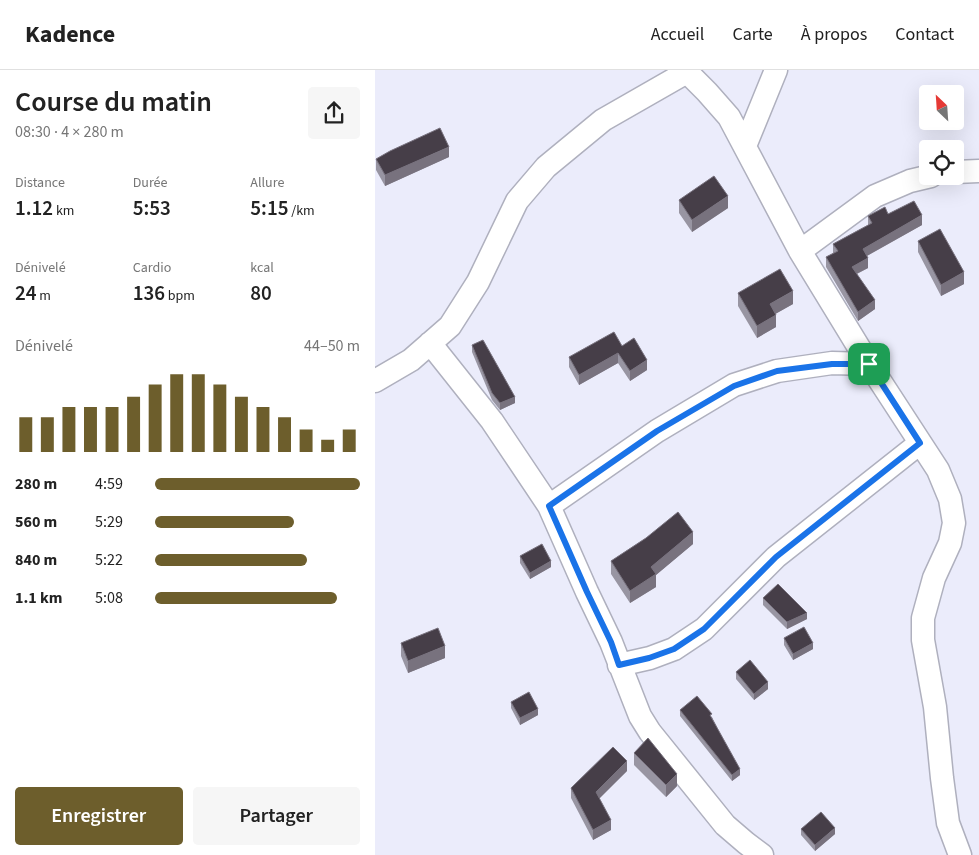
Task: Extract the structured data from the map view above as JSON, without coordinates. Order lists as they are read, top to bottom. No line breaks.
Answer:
{"north":"top left","page":{"header":"Kadence","nav":["Accueil","Carte","À propos","Contact"],"heading":["Course du matin","08:30 · 4 × 280 m"],"stats":[["Distance","1.12 km"],["Durée","5:53"],["Allure","5:15 /km"],["Dénivelé","24 m"],["Cardio","136 bpm"],["kcal","80"]],"chart":["Dénivelé","44–50 m"],"list":[{"name":"280 m","note":"4:59"},{"name":"560 m","note":"5:29"},{"name":"840 m","note":"5:22"},{"name":"1.1 km","note":"5:08"}],"buttons":["Enregistrer","Partager"]}}
